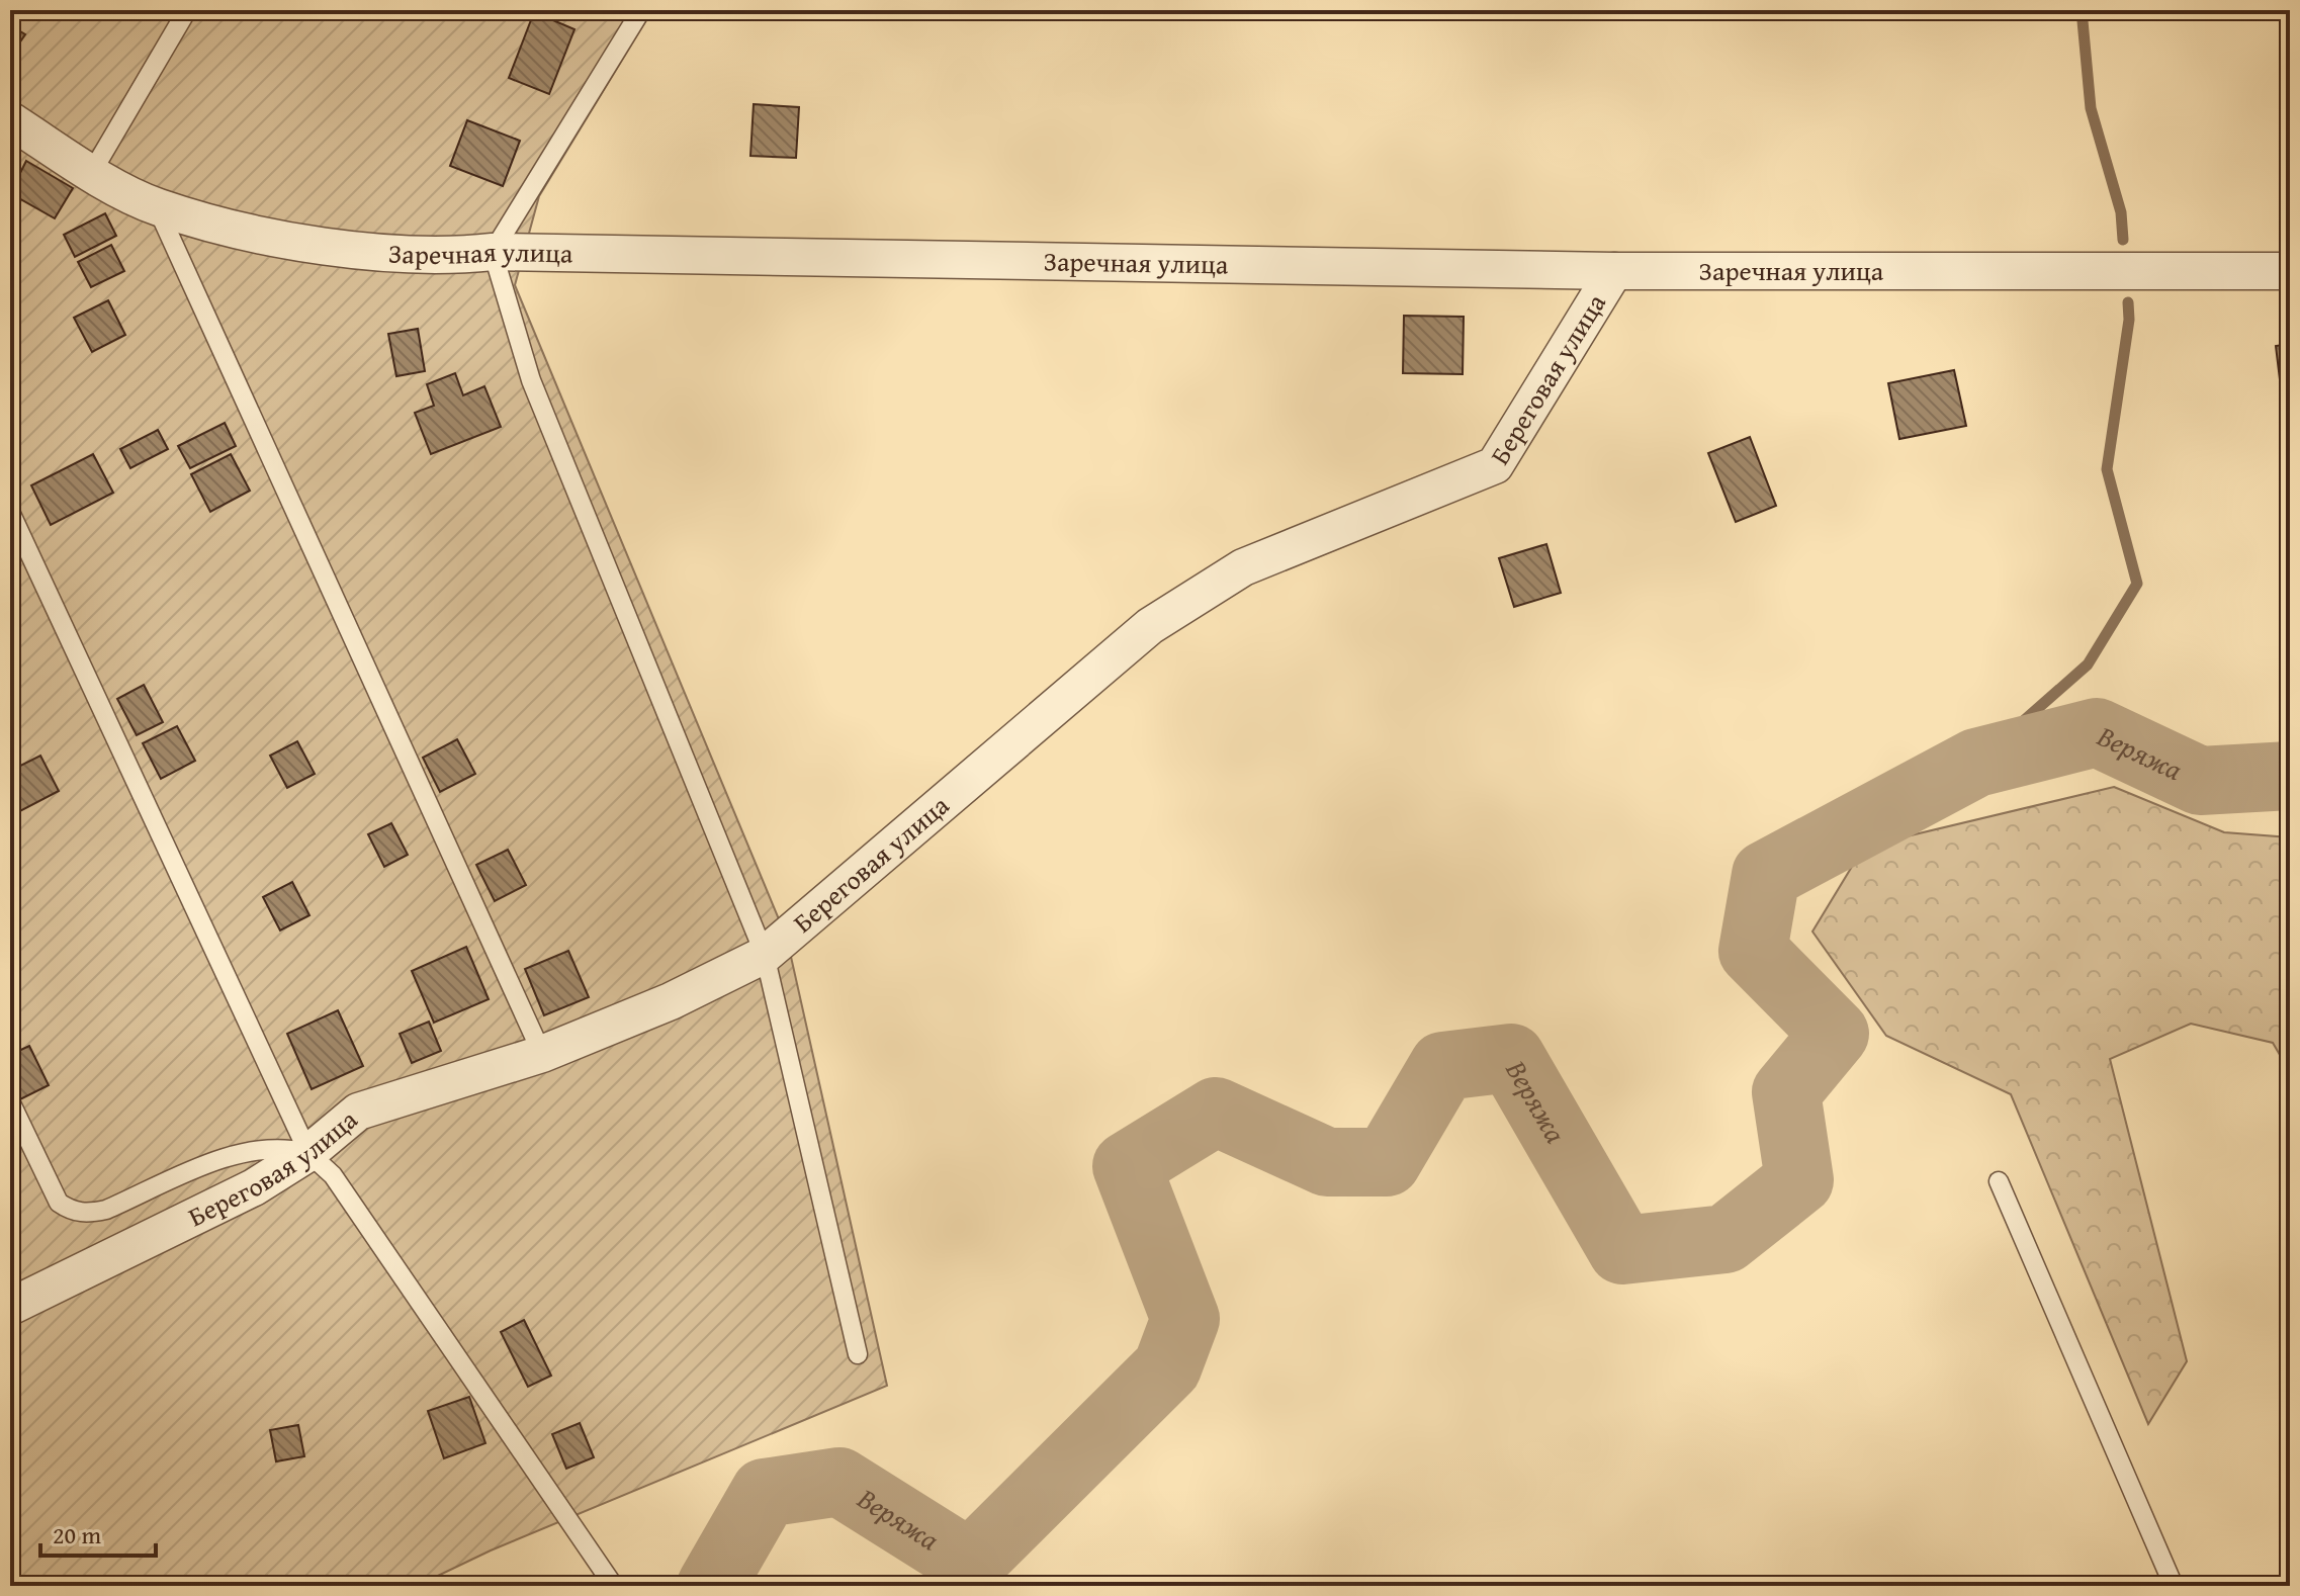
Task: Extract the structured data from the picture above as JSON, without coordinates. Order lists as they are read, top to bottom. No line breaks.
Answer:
{"streets":{"street":["Заречная улица","Береговая улица"]},"crossings":[["Заречная улица","Береговая улица"]],"water":["Веряжа"],"scale_bar":"20 m"}
